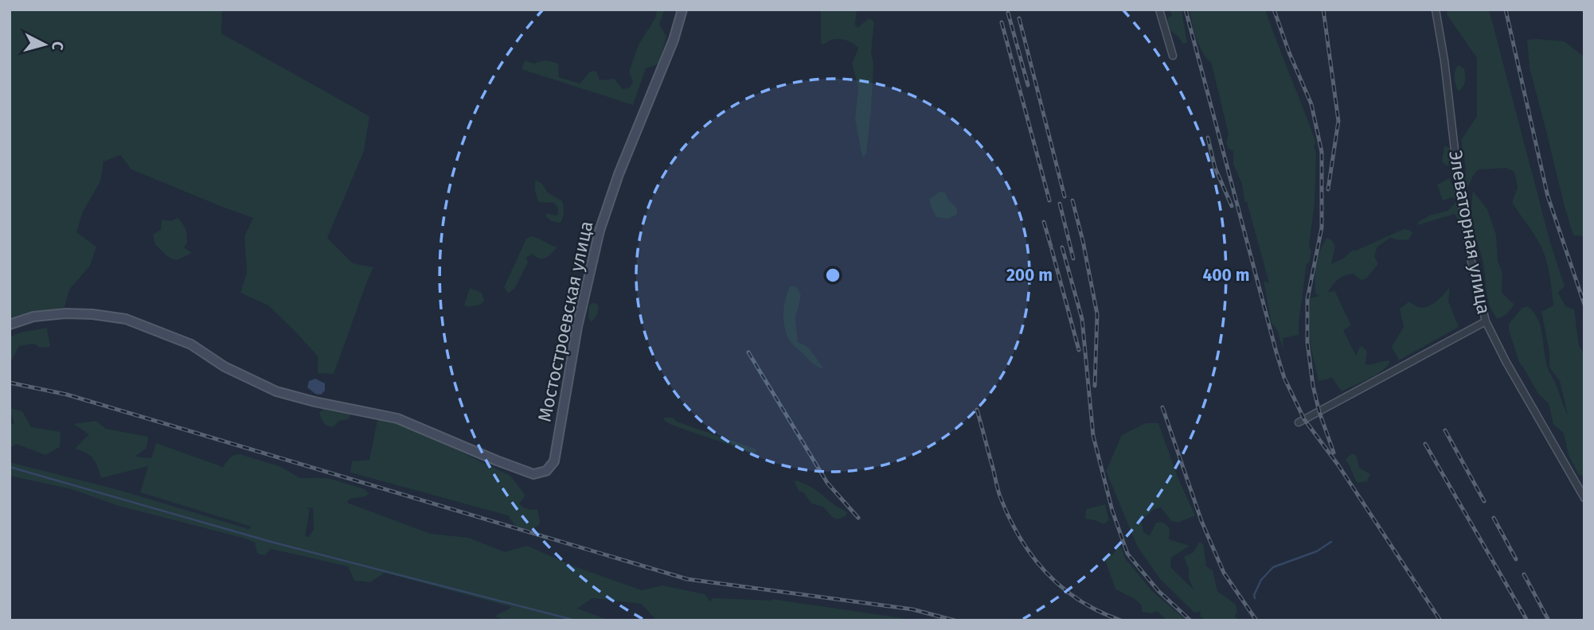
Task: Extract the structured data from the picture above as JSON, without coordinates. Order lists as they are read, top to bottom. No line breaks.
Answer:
{"streets":{"main road":["Мостостроевская улица"],"street":["Элеваторная улица"]},"north":"right","rings":["200 m","400 m"]}
